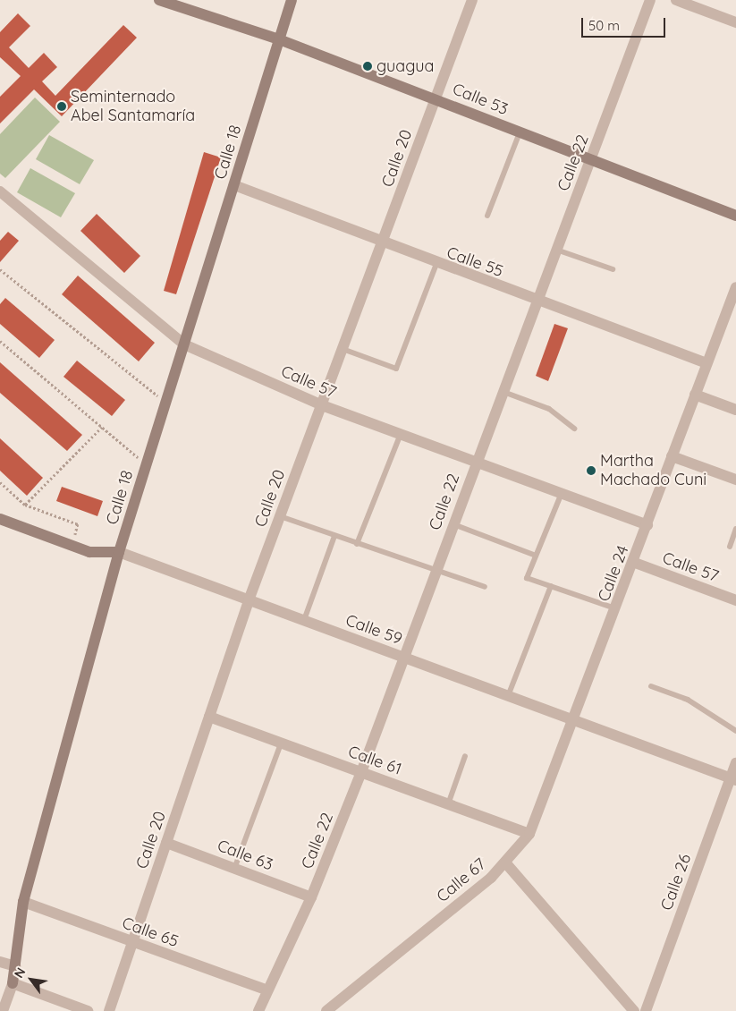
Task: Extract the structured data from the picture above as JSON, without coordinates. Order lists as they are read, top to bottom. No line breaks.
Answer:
{"streets":{"street":["Calle 53","Calle 18","Calle 20","Calle 22","Calle 55","Calle 57","Calle 24","Calle 59","Calle 61","Calle 63","Calle 67","Calle 26","Calle 65"]},"crossings":[["Calle 53","Calle 18"],["Calle 53","Calle 20"],["Calle 53","Calle 22"],["Calle 18","Calle 55"],["Calle 18","Calle 57"],["Calle 18","Calle 59"],["Calle 18","Calle 65"],["Calle 20","Calle 55"],["Calle 20","Calle 57"],["Calle 20","Calle 59"],["Calle 20","Calle 61"],["Calle 20","Calle 63"],["Calle 20","Calle 65"],["Calle 22","Calle 55"],["Calle 22","Calle 57"],["Calle 22","Calle 59"],["Calle 22","Calle 61"],["Calle 22","Calle 63"],["Calle 22","Calle 65"],["Calle 55","Calle 24"],["Calle 57","Calle 24"],["Calle 24","Calle 59"],["Calle 24","Calle 61"],["Calle 24","Calle 67"],["Calle 59","Calle 26"]],"places":["guagua","Seminternado Abel Santamaría","Martha Machado Cuni"],"scale_bar":"50 m","north":"top left"}
